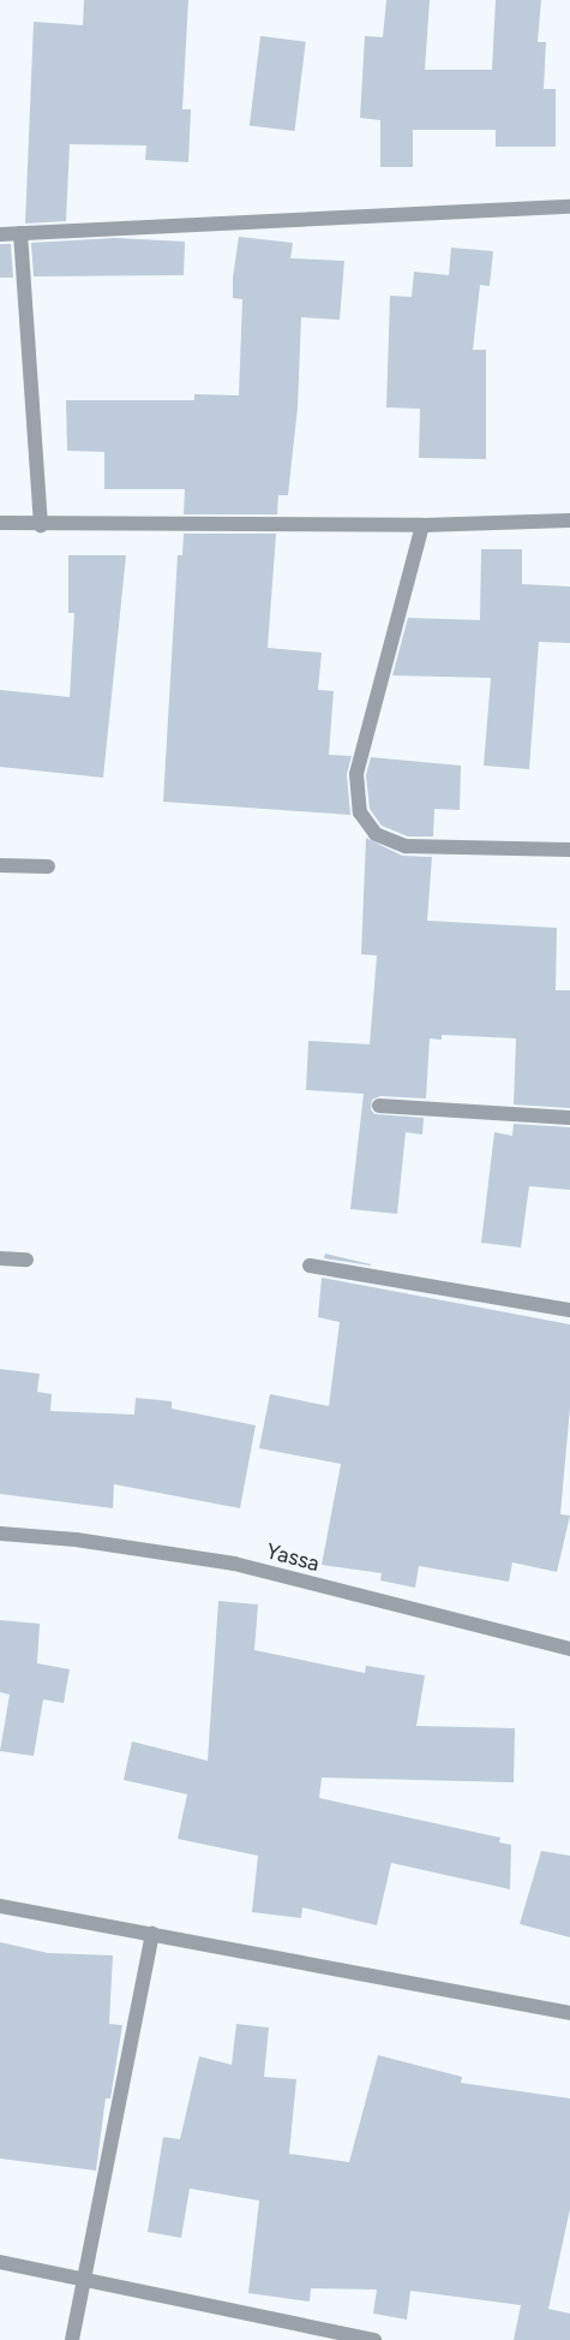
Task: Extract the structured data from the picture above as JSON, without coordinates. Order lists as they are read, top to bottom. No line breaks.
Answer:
{"streets":{"street":["Yassa"]}}
